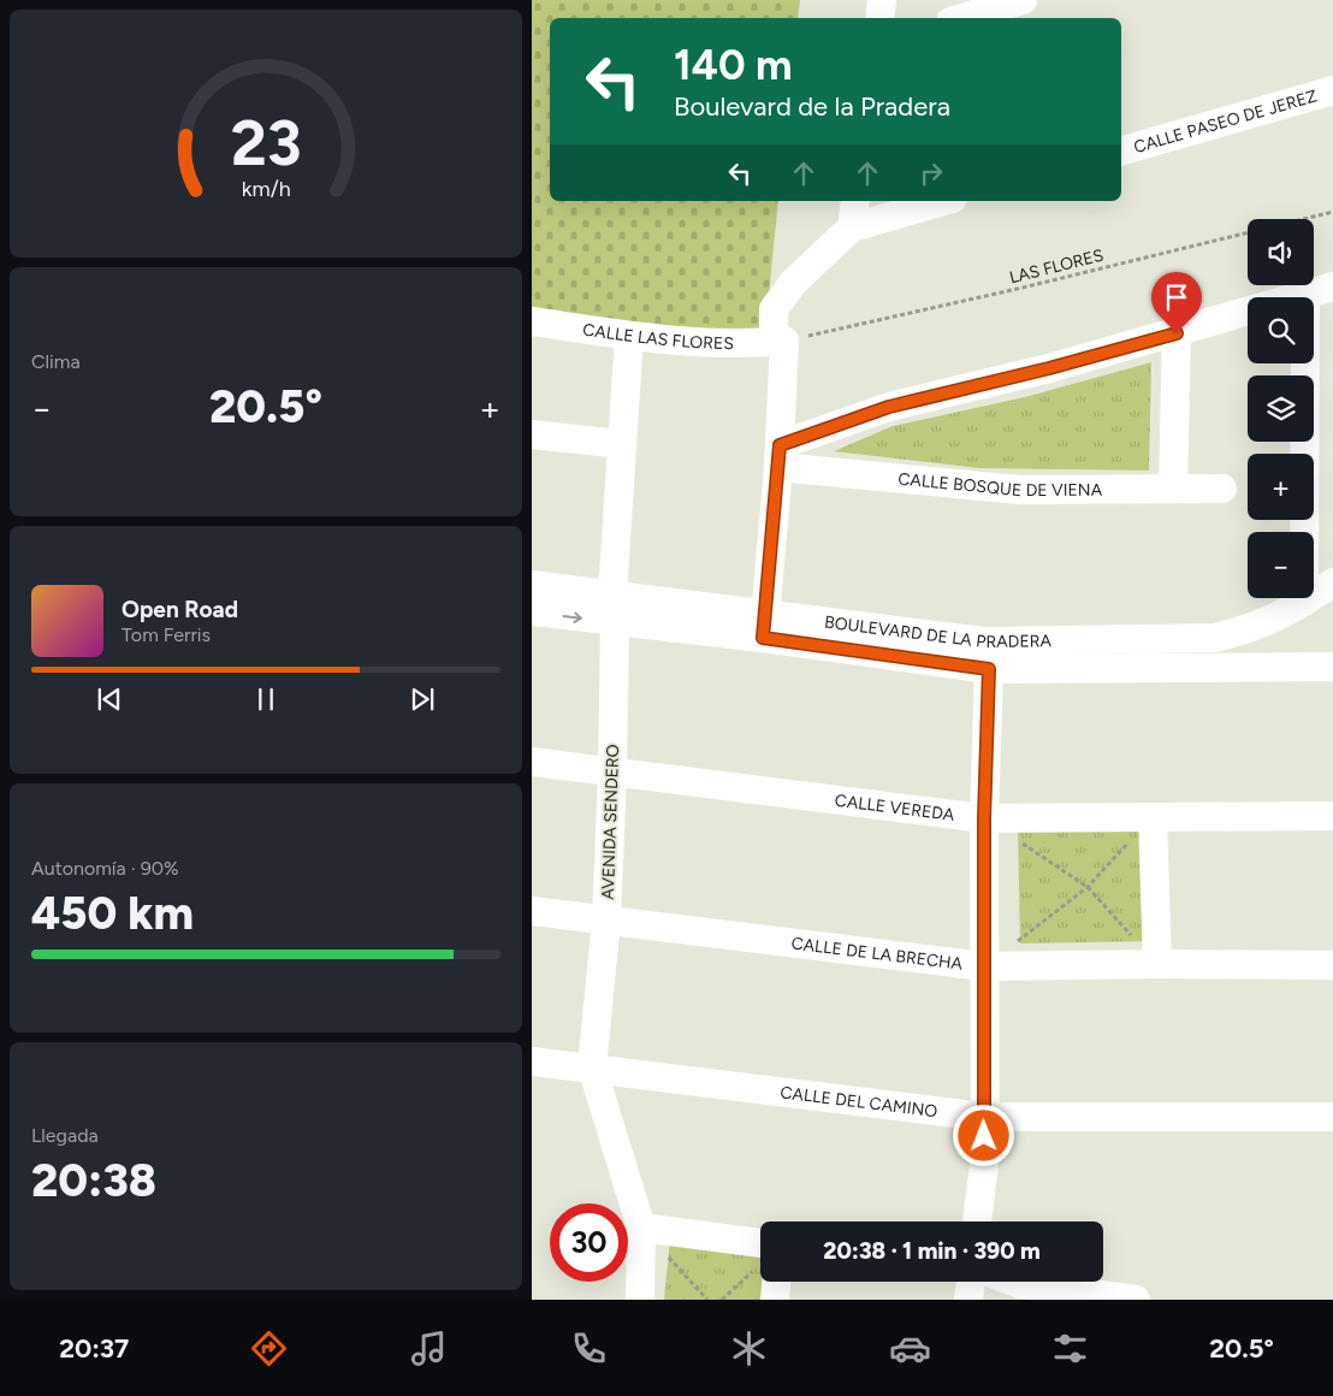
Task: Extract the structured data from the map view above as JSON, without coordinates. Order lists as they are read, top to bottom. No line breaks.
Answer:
{"streets":{"street":["CALLE PASEO DE JEREZ","CALLE LAS FLORES","CALLE BOSQUE DE VIENA","BOULEVARD DE LA PRADERA","CALLE VEREDA","AVENIDA SENDERO","CALLE DE LA BRECHA","CALLE DEL CAMINO"],"path":["LAS FLORES"]},"crossings":[["LAS FLORES","CALLE LAS FLORES"],["CALLE LAS FLORES","AVENIDA SENDERO"],["BOULEVARD DE LA PRADERA","AVENIDA SENDERO"],["CALLE VEREDA","AVENIDA SENDERO"],["AVENIDA SENDERO","CALLE DE LA BRECHA"],["AVENIDA SENDERO","CALLE DEL CAMINO"]],"page":{"turn":["140 m","Boulevard de la Pradera"],"map_buttons":["+","−"],"tile":["Clima",["Autonomía · 90%","450 km"],["Llegada","20:38"]],"heat":["−","20.5°","+"],"song":["Open Road","Tom Ferris"],"limit":"30","trip":"20:38 · 1 min · 390 m","tabs":["20:37","20.5°"],"gauge":["23","km/h"]}}
